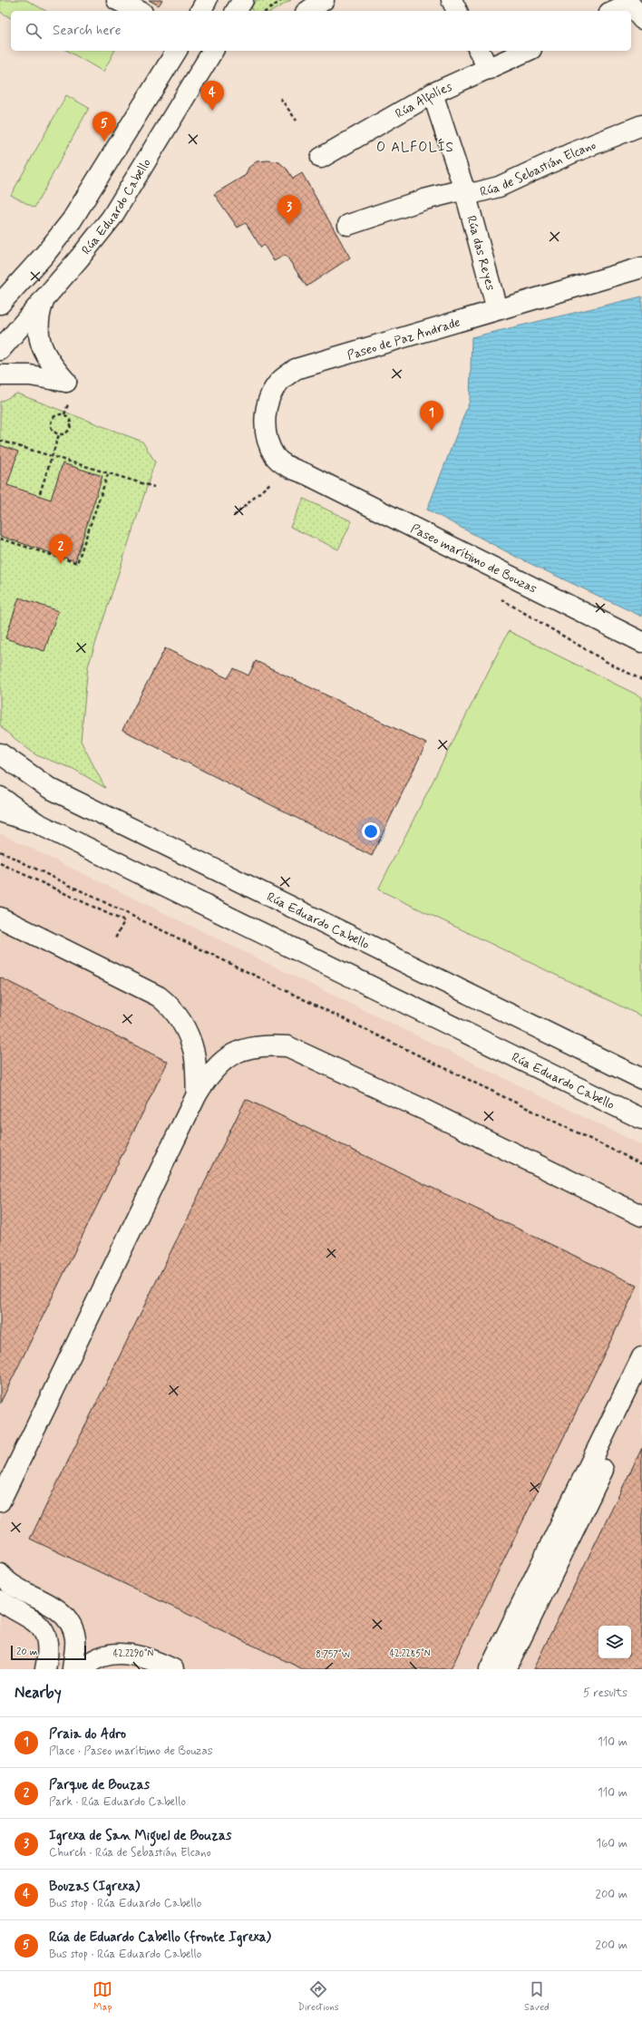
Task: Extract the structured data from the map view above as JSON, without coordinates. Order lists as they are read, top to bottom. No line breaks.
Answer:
{"streets":{"main road":["Rúa Alfolíes","Rúa de Sebastián Elcano","Rúa Eduardo Cabello","Rúa das Reyes","Paseo de Paz Andrade","Paseo marítimo de Bouzas"]},"crossings":[["Rúa Alfolíes","Rúa das Reyes"],["Rúa de Sebastián Elcano","Rúa das Reyes"],["Rúa das Reyes","Paseo de Paz Andrade"],["Paseo de Paz Andrade","Paseo marítimo de Bouzas"]],"districts":["O ALFOLÍS"],"scale_bar":"20 m","page":{"search":"Search here","pins":["4","5","3","1","2"],"scale":"20 m","heading":["Nearby","5 results"],"list":[{"mark":"1","name":"Praia do Adro","note":"Place · Paseo marítimo de Bouzas","value":"110 m"},{"mark":"2","name":"Parque de Bouzas","note":"Park · Rúa Eduardo Cabello","value":"110 m"},{"mark":"3","name":"Igrexa de San Miguel de Bouzas","note":"Church · Rúa de Sebastián Elcano","value":"160 m"},{"mark":"4","name":"Bouzas (Igrexa)","note":"Bus stop · Rúa Eduardo Cabello","value":"200 m"},{"mark":"5","name":"Rúa de Eduardo Cabello (fronte Igrexa)","note":"Bus stop · Rúa Eduardo Cabello","value":"200 m"}],"nav":["Map","Directions","Saved"]},"coordinates":["42.2290°N","42.2285°N","8.757°W"]}
